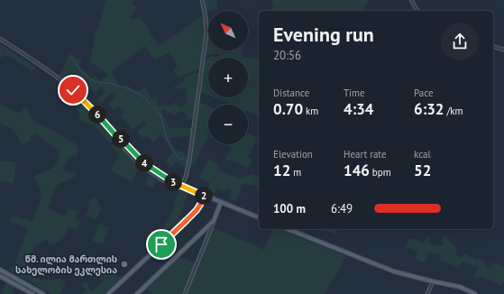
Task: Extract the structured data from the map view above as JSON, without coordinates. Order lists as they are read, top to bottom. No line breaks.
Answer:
{"places":["წმ. ილია მართლის სახელობის ეკლესია"],"north":"top left","page":{"map_buttons":["+","−"],"heading":["Evening run","20:56"],"stats":[["Distance","0.70 km"],["Time","4:34"],["Pace","6:32 /km"],["Elevation","12 m"],["Heart rate","146 bpm"],["kcal","52"]],"pins":["6","5","4","3","2"],"list":[{"name":"100 m","note":"6:49"}]}}
